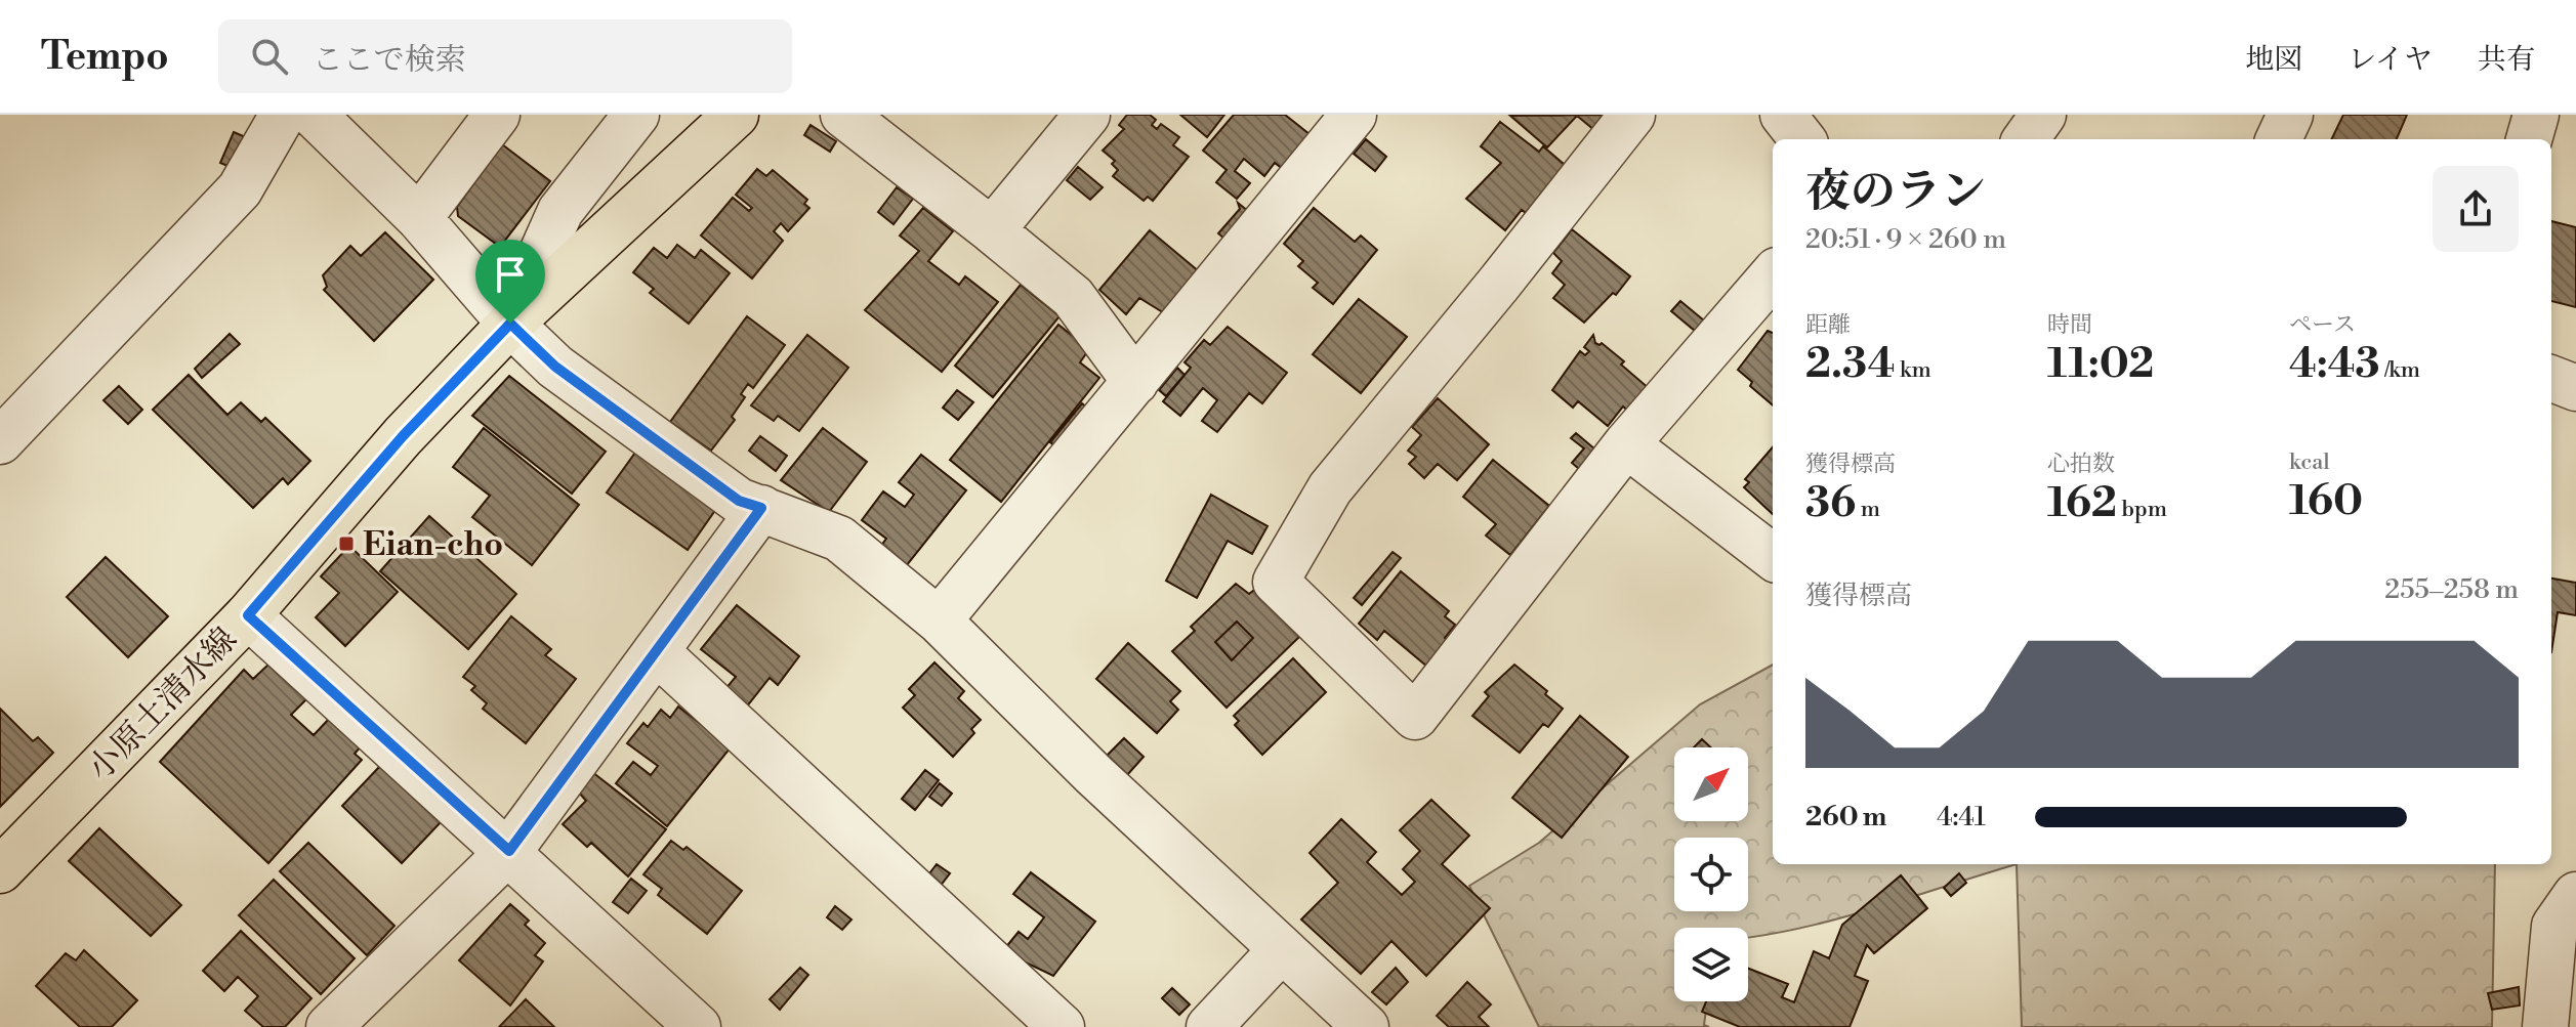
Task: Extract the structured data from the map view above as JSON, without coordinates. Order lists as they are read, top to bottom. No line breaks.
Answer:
{"streets":{"main road":["小原土清水線"]},"places":{"transit":["Eian-cho"]},"north":"top right","page":{"header":"Tempo","search":"ここで検索","nav":["地図","レイヤ","共有"],"heading":["夜のラン","20:51 · 9 × 260 m"],"stats":[["距離","2.34 km"],["時間","11:02"],["ペース","4:43 /km"],["獲得標高","36 m"],["心拍数","162 bpm"],["kcal","160"]],"chart":["獲得標高","255–258 m"],"list":[{"name":"260 m","note":"4:41"}]}}
